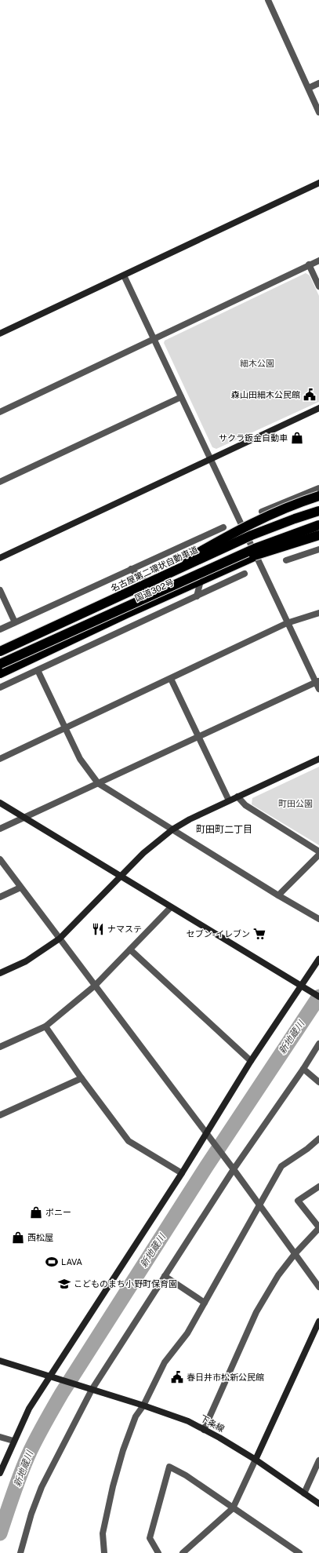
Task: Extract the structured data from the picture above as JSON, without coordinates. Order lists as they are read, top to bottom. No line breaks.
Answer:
{"streets":{"highway":["名古屋第二環状自動車道","国道302号"],"street":["下条線"]},"districts":["町田町二丁目"],"water":["新地蔵川"],"parks":["細木公園","町田公園"],"places":{"public building":["森山田細木公民館","春日井市松新公民館"],"shop":["サクラ鈑金自動車","ポニー","西松屋"],"restaurant":["ナマステ"],"supermarket":["セブン-イレブン"],"sports":["LAVA"],"school or university":["こどものまち小野町保育園"]}}
